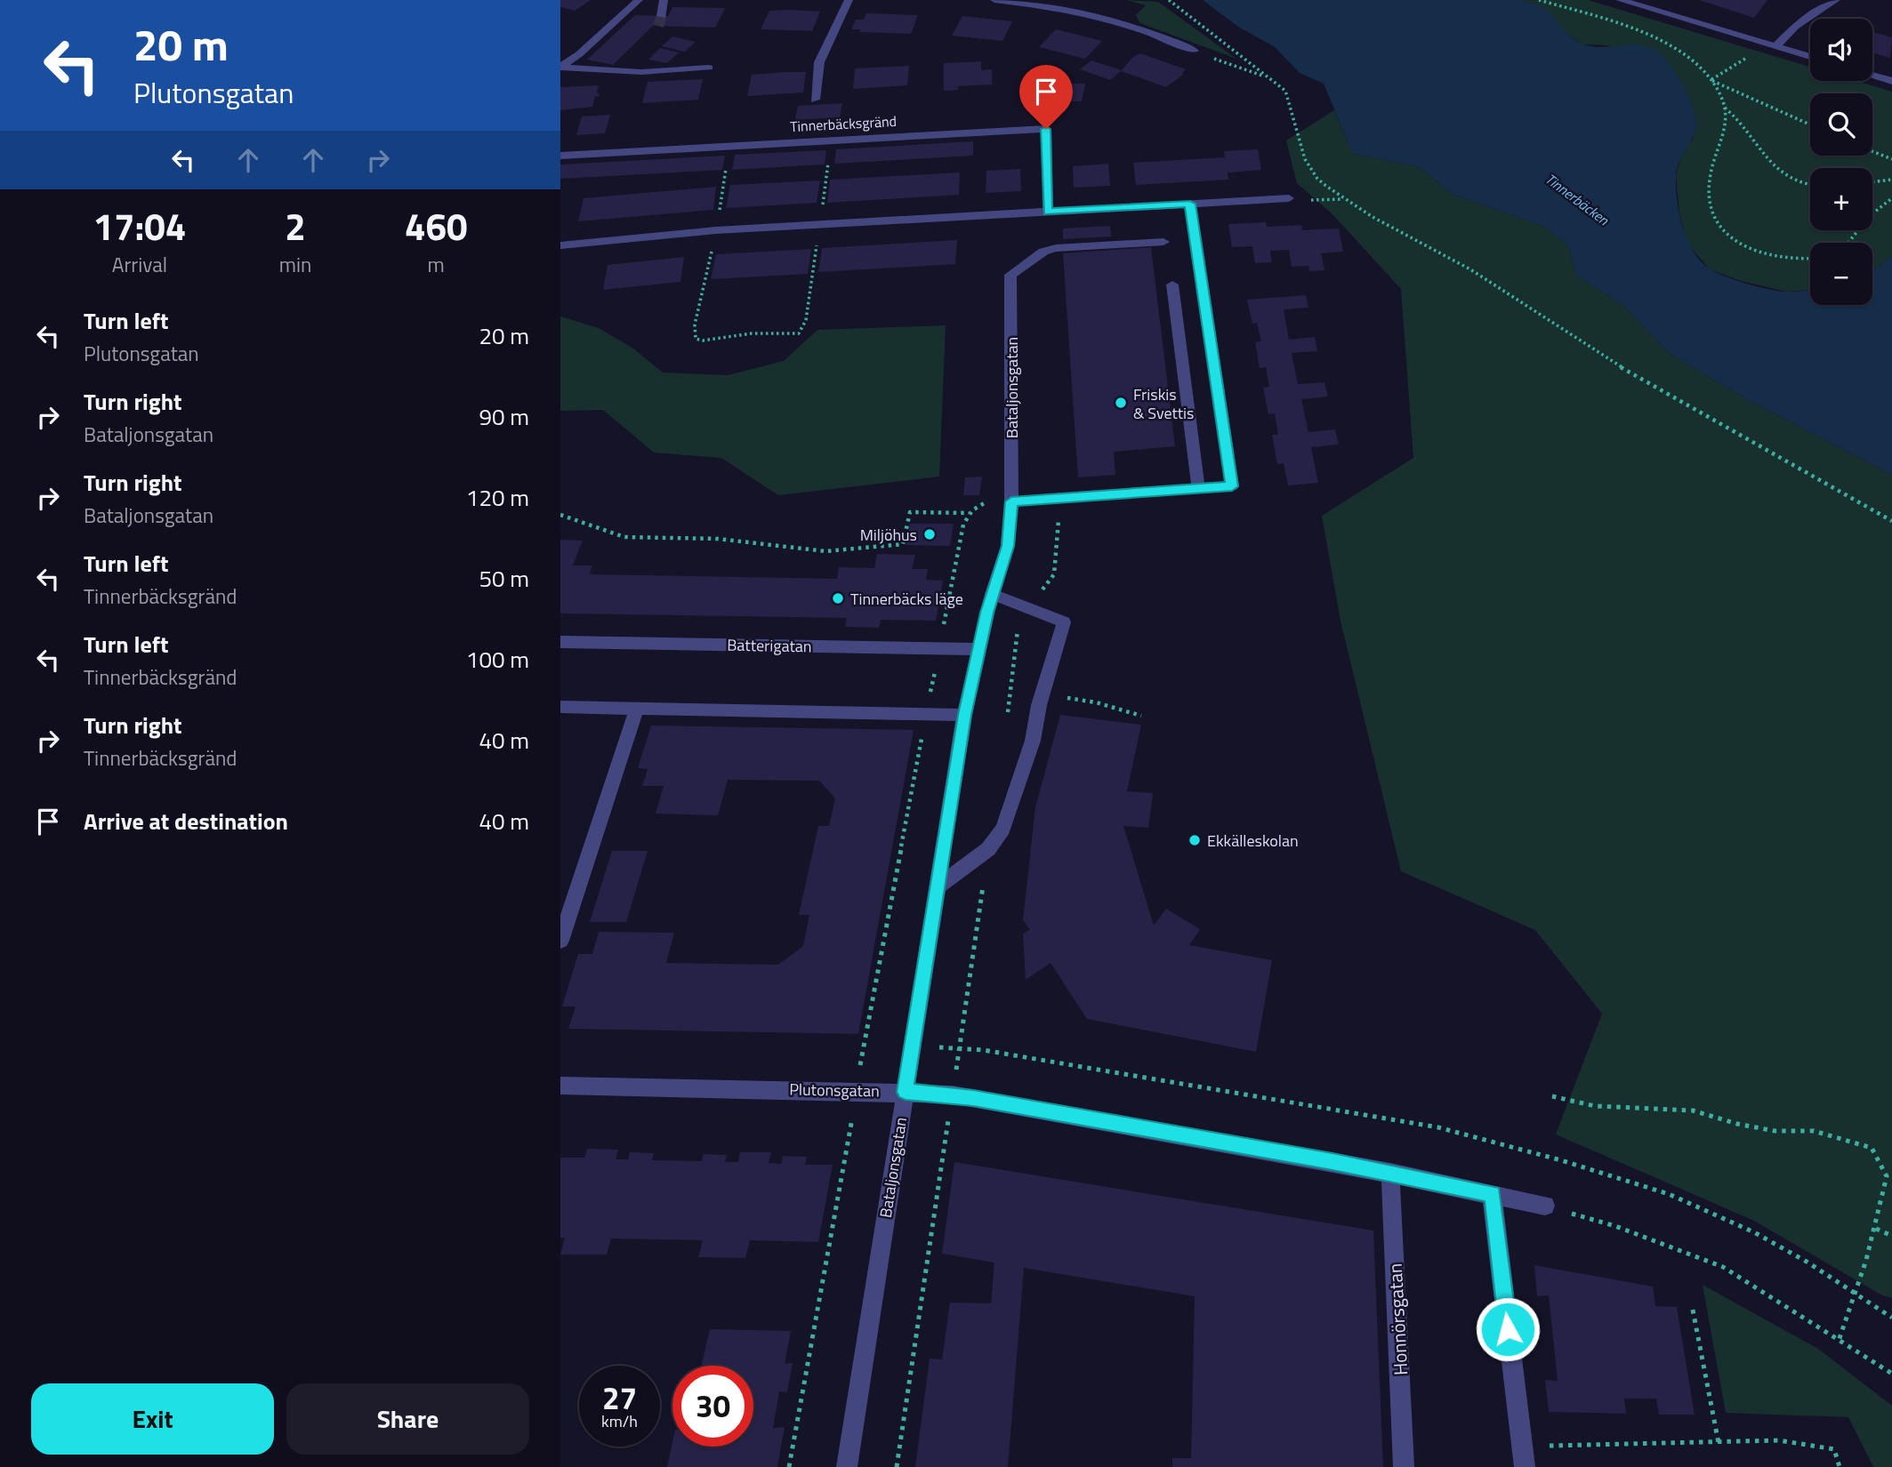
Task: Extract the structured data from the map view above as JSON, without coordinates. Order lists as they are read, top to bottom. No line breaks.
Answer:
{"streets":{"street":["Tinnerbäcksgränd","Bataljonsgatan","Batterigatan","Plutonsgatan","Honnörsgatan"]},"crossings":[["Bataljonsgatan","Batterigatan"],["Bataljonsgatan","Plutonsgatan"],["Plutonsgatan","Honnörsgatan"]],"water":["Tinnerbäcken"],"places":["Friskis & Svettis","Miljöhus","Tinnerbäcks läge","Ekkälleskolan"],"page":{"turn":["20 m","Plutonsgatan"],"map_buttons":["+","−"],"eta":["17:04","Arrival","2","min","460","m"],"list":[{"name":"Turn left","note":"Plutonsgatan","value":"20 m"},{"name":"Turn right","note":"Bataljonsgatan","value":"90 m"},{"name":"Turn right","note":"Bataljonsgatan","value":"120 m"},{"name":"Turn left","note":"Tinnerbäcksgränd","value":"50 m"},{"name":"Turn left","note":"Tinnerbäcksgränd","value":"100 m"},{"name":"Turn right","note":"Tinnerbäcksgränd","value":"40 m"},{"name":"Arrive at destination","value":"40 m"}],"speed":"27 km/h","limit":"30","buttons":["Exit","Share"]}}
